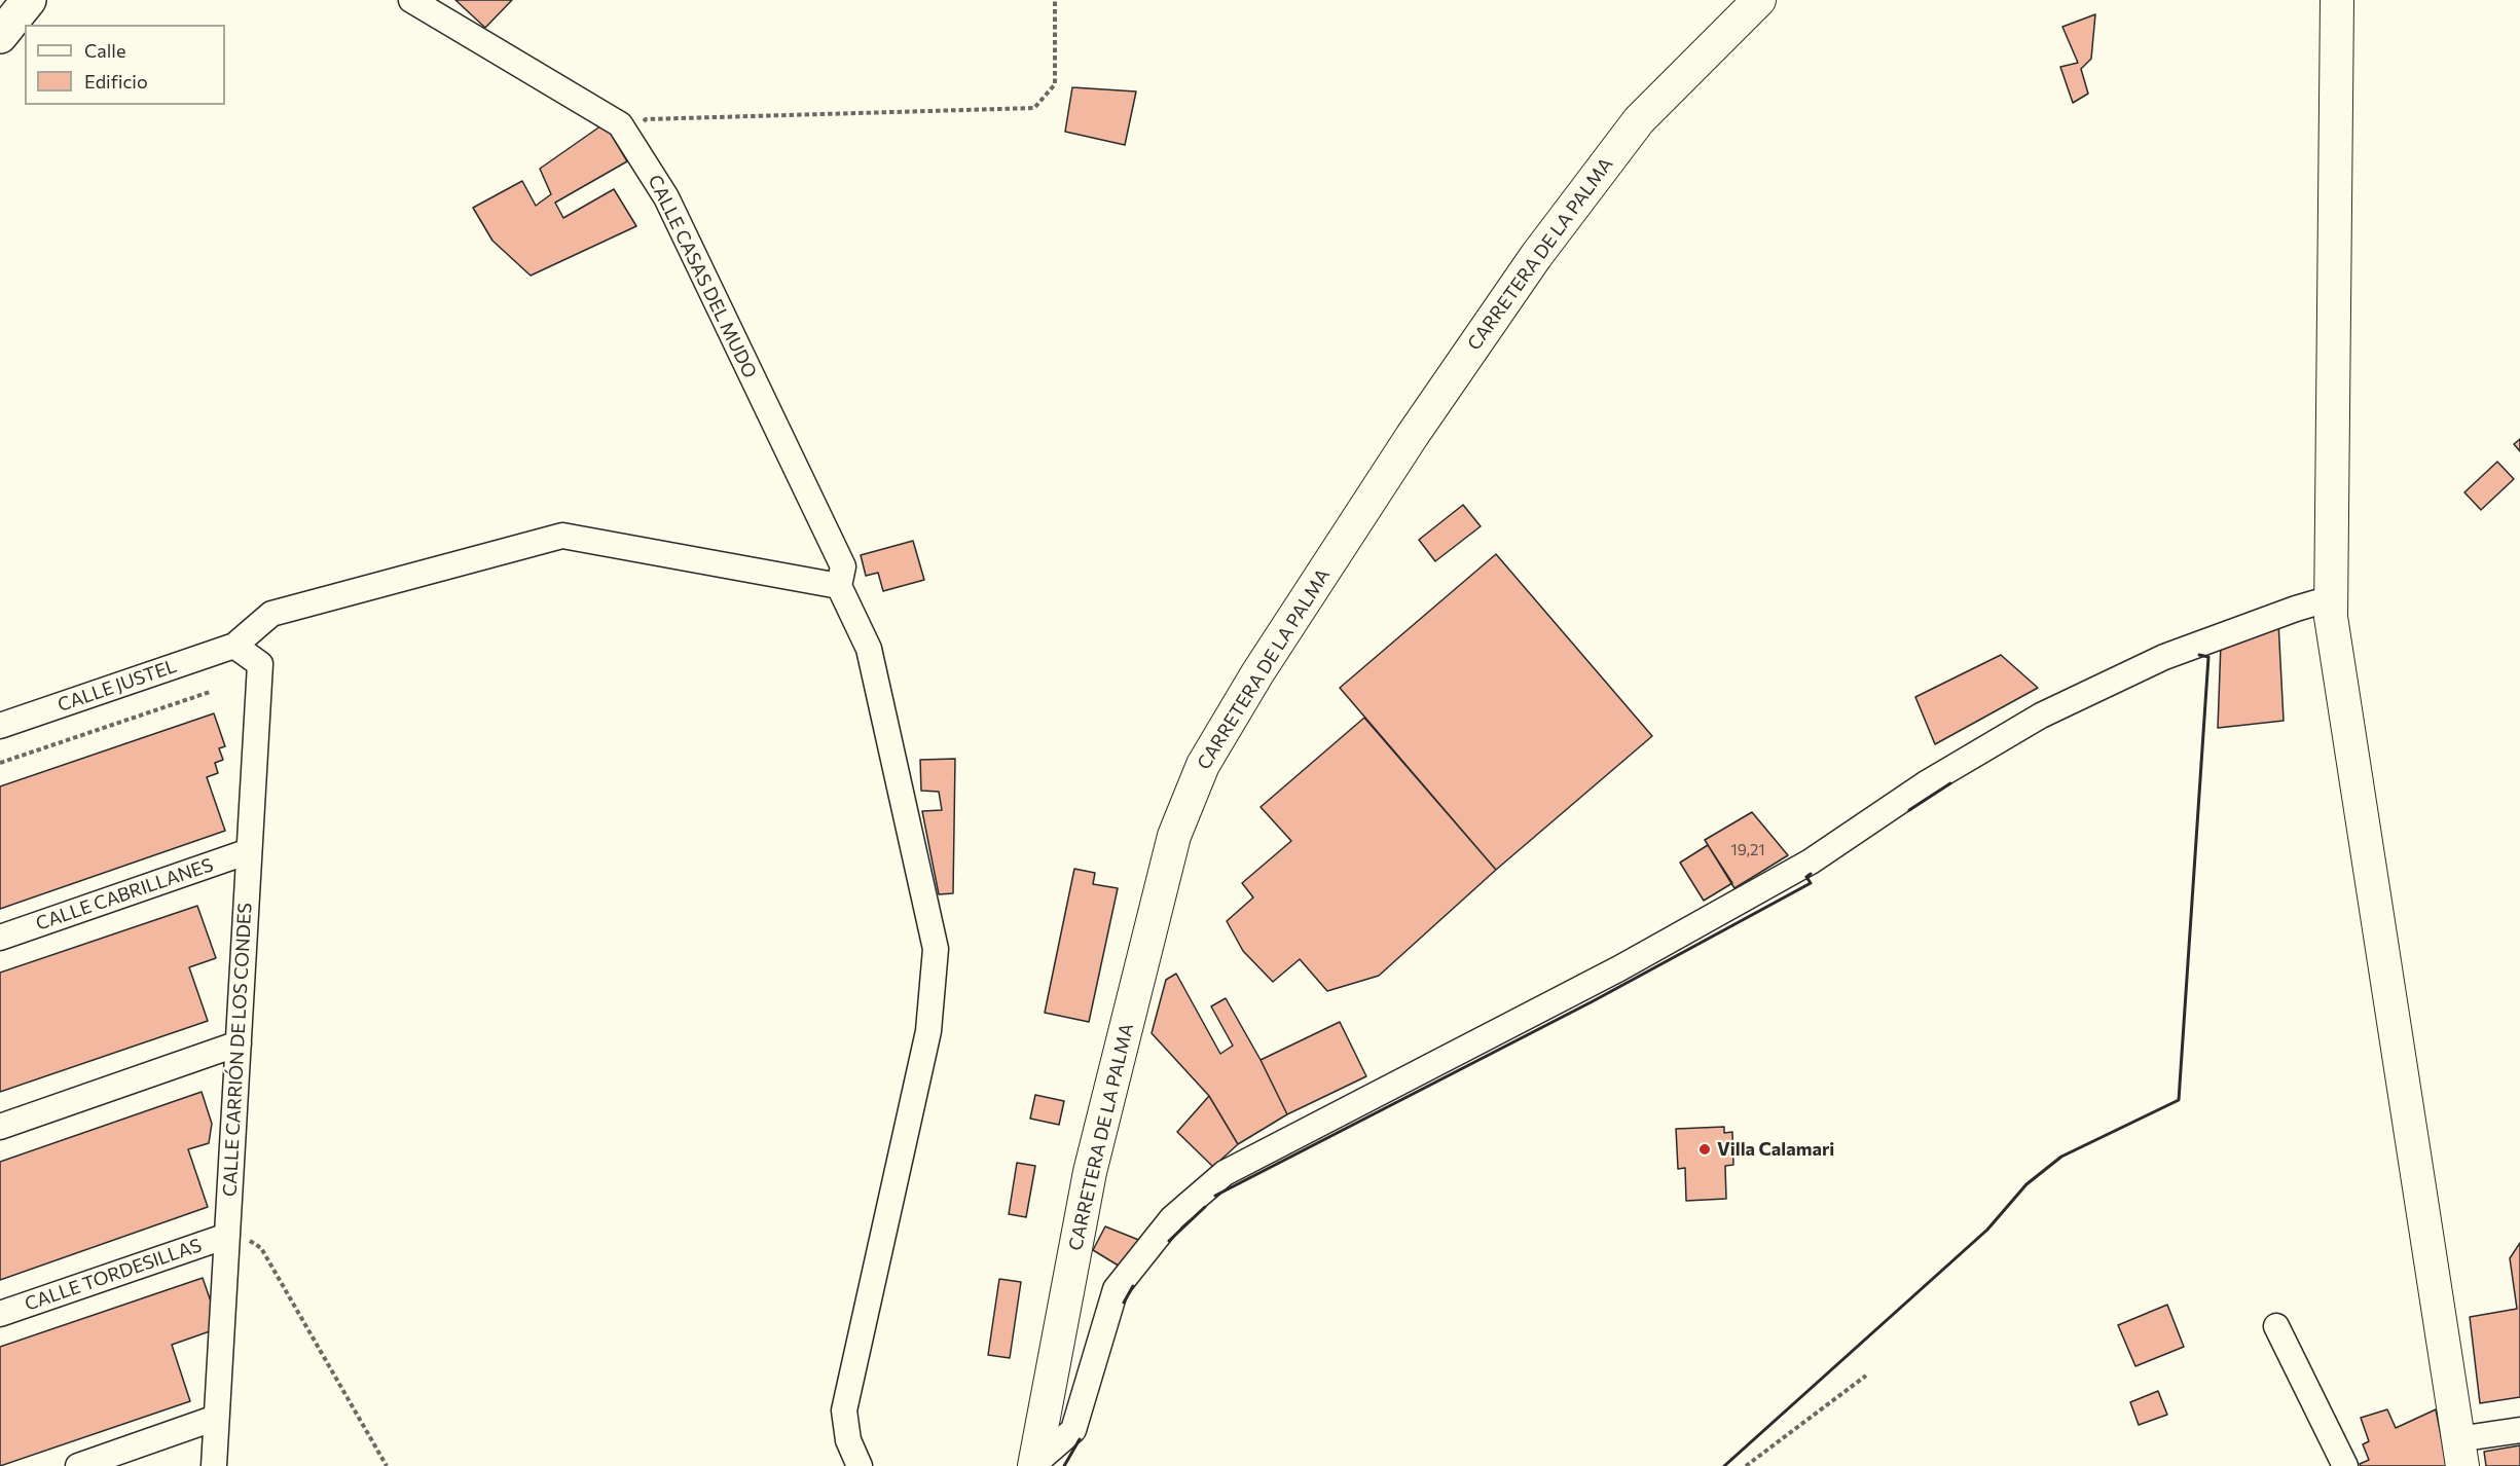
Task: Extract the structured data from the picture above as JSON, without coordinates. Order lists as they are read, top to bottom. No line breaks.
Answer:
{"streets":{"main road":["CARRETERA DE LA PALMA"],"street":["CALLE CASAS DEL MUDO","CALLE JUSTEL","CALLE CABRILLANES","CALLE CARRIÓN DE LOS CONDES","CALLE TORDESILLAS"]},"crossings":[["CALLE JUSTEL","CALLE CARRIÓN DE LOS CONDES"],["CALLE CABRILLANES","CALLE CARRIÓN DE LOS CONDES"],["CALLE CARRIÓN DE LOS CONDES","CALLE TORDESILLAS"]],"places":["Villa Calamari"],"house_numbers":["19,21"],"legend":["Calle","Edificio"]}
